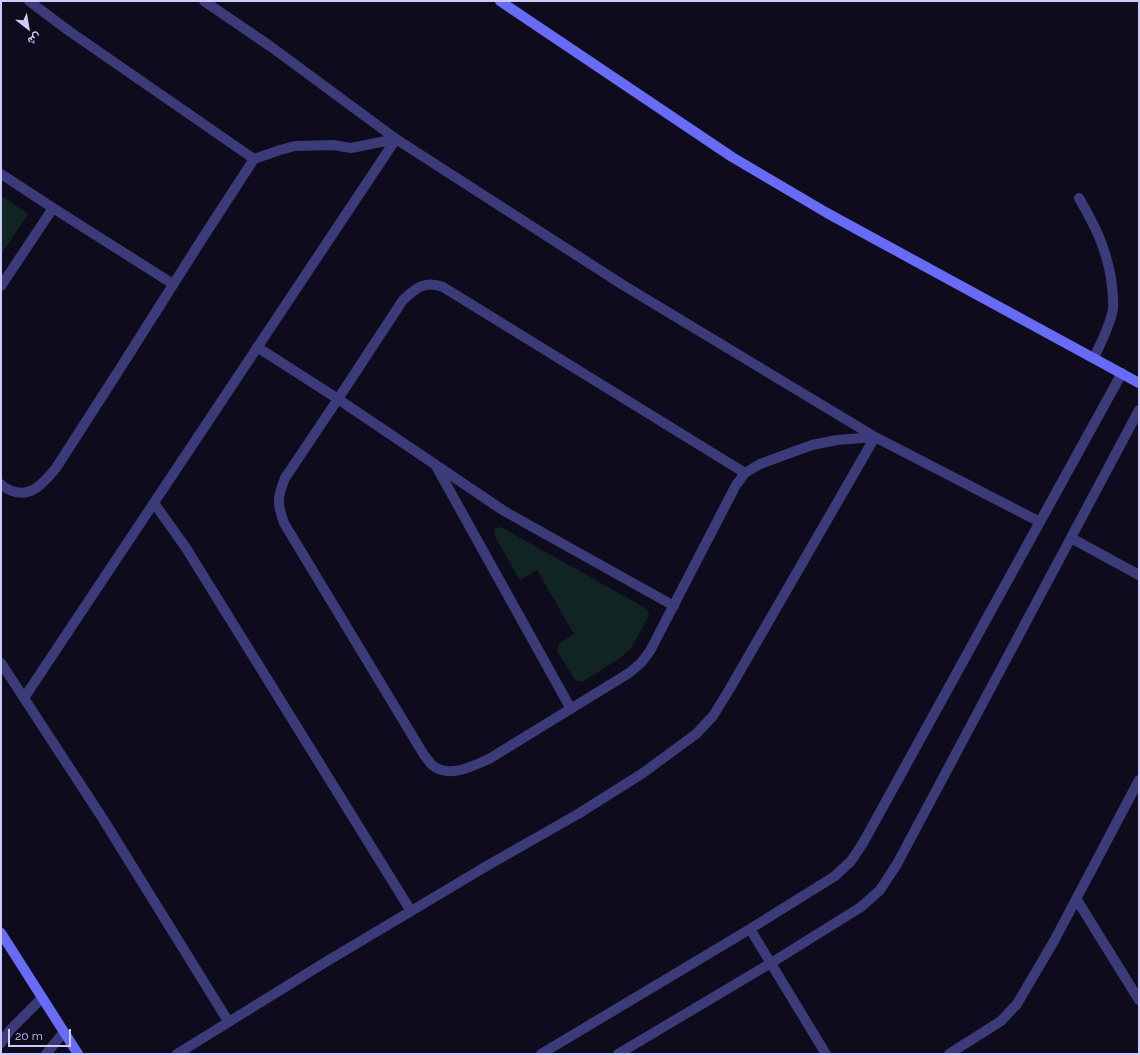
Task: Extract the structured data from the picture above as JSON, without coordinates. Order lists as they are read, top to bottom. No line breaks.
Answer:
{"scale_bar":"20 m","north":"bottom right"}
